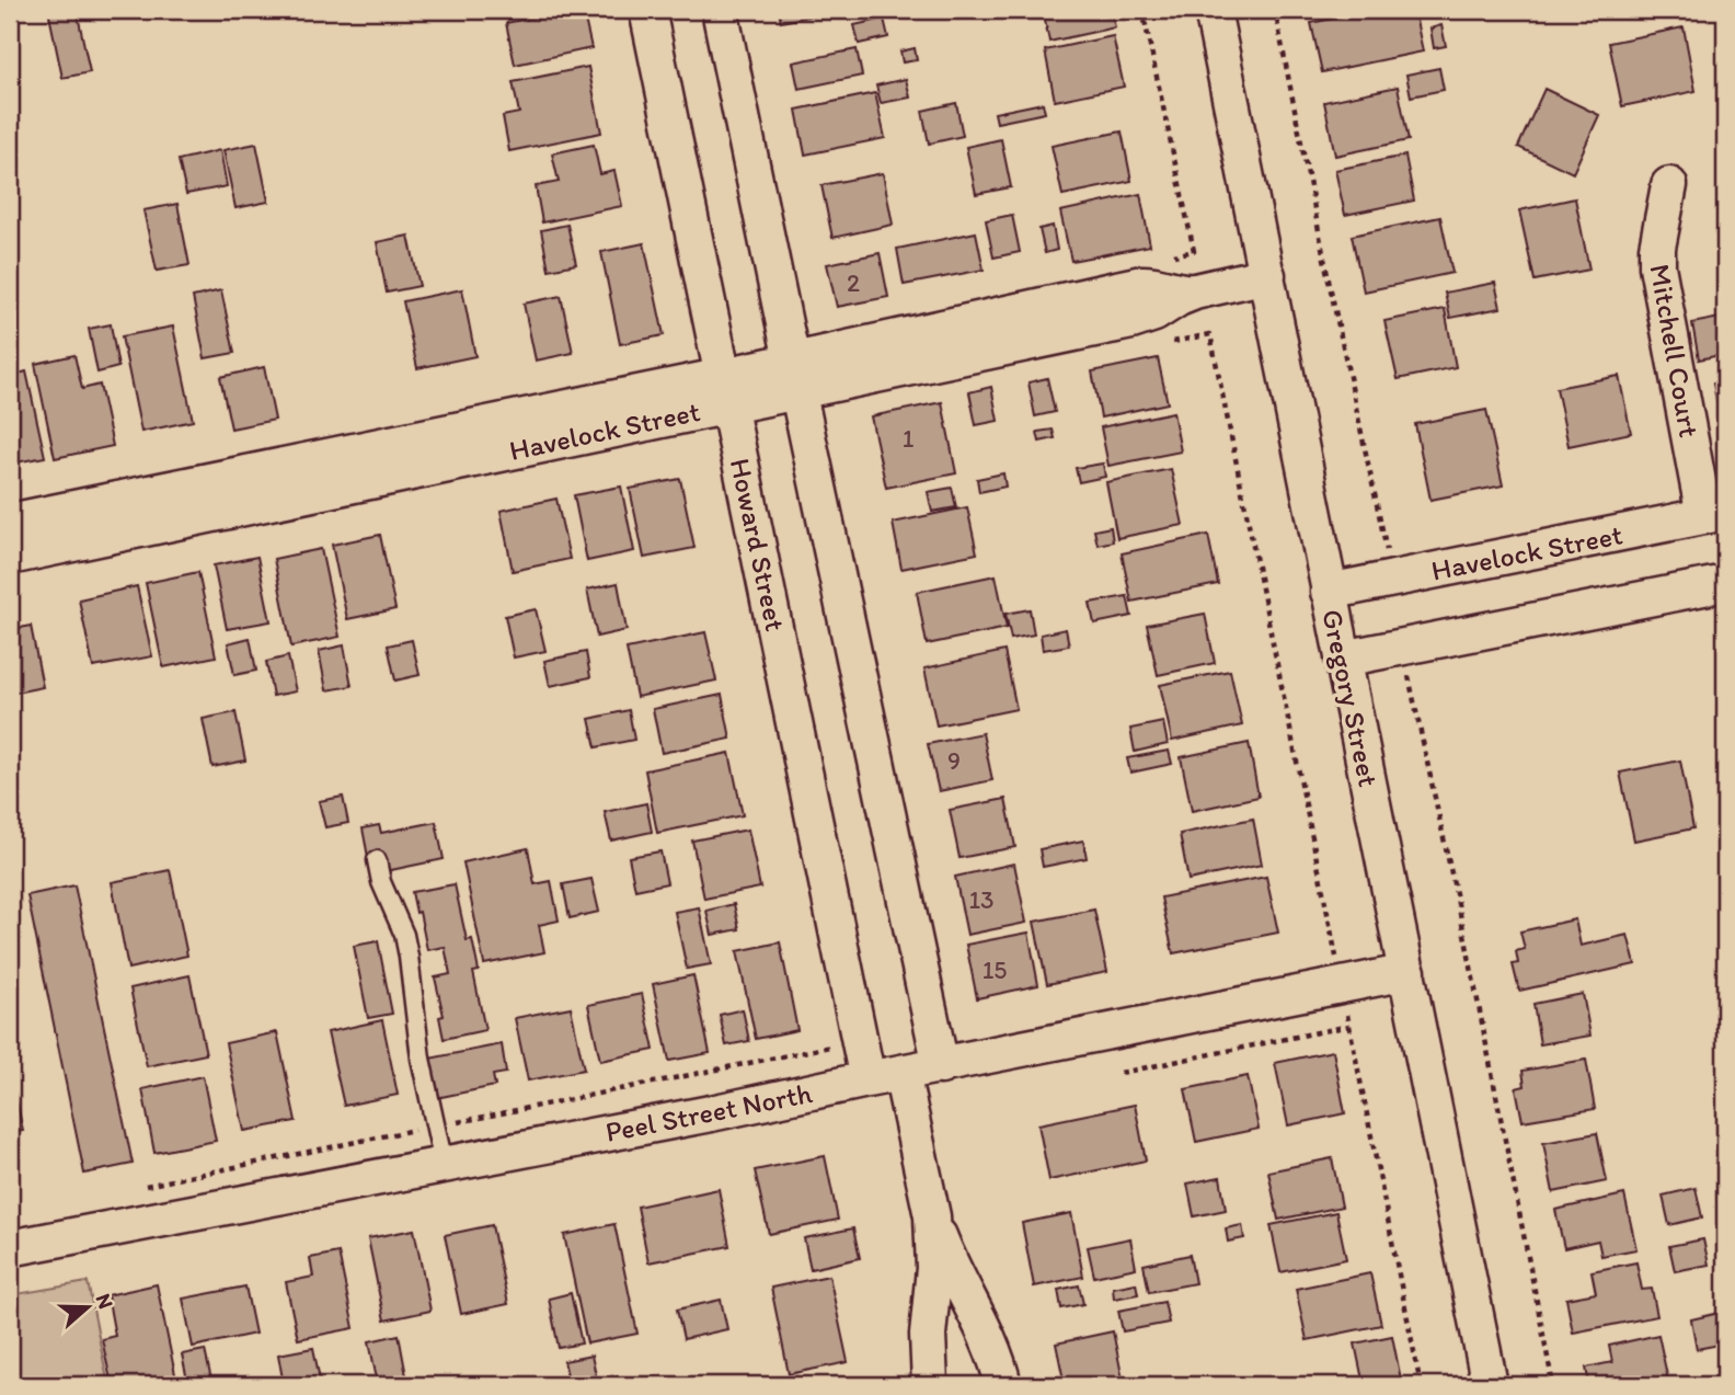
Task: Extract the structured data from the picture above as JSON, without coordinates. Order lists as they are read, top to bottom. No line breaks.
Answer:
{"streets":{"street":["Mitchell Court","Havelock Street","Howard Street","Gregory Street","Peel Street North"]},"crossings":[["Mitchell Court","Havelock Street"],["Havelock Street","Howard Street"],["Havelock Street","Gregory Street"],["Howard Street","Peel Street North"],["Gregory Street","Peel Street North"]],"house_numbers":["2","1","9","13","15"],"north":"right"}
